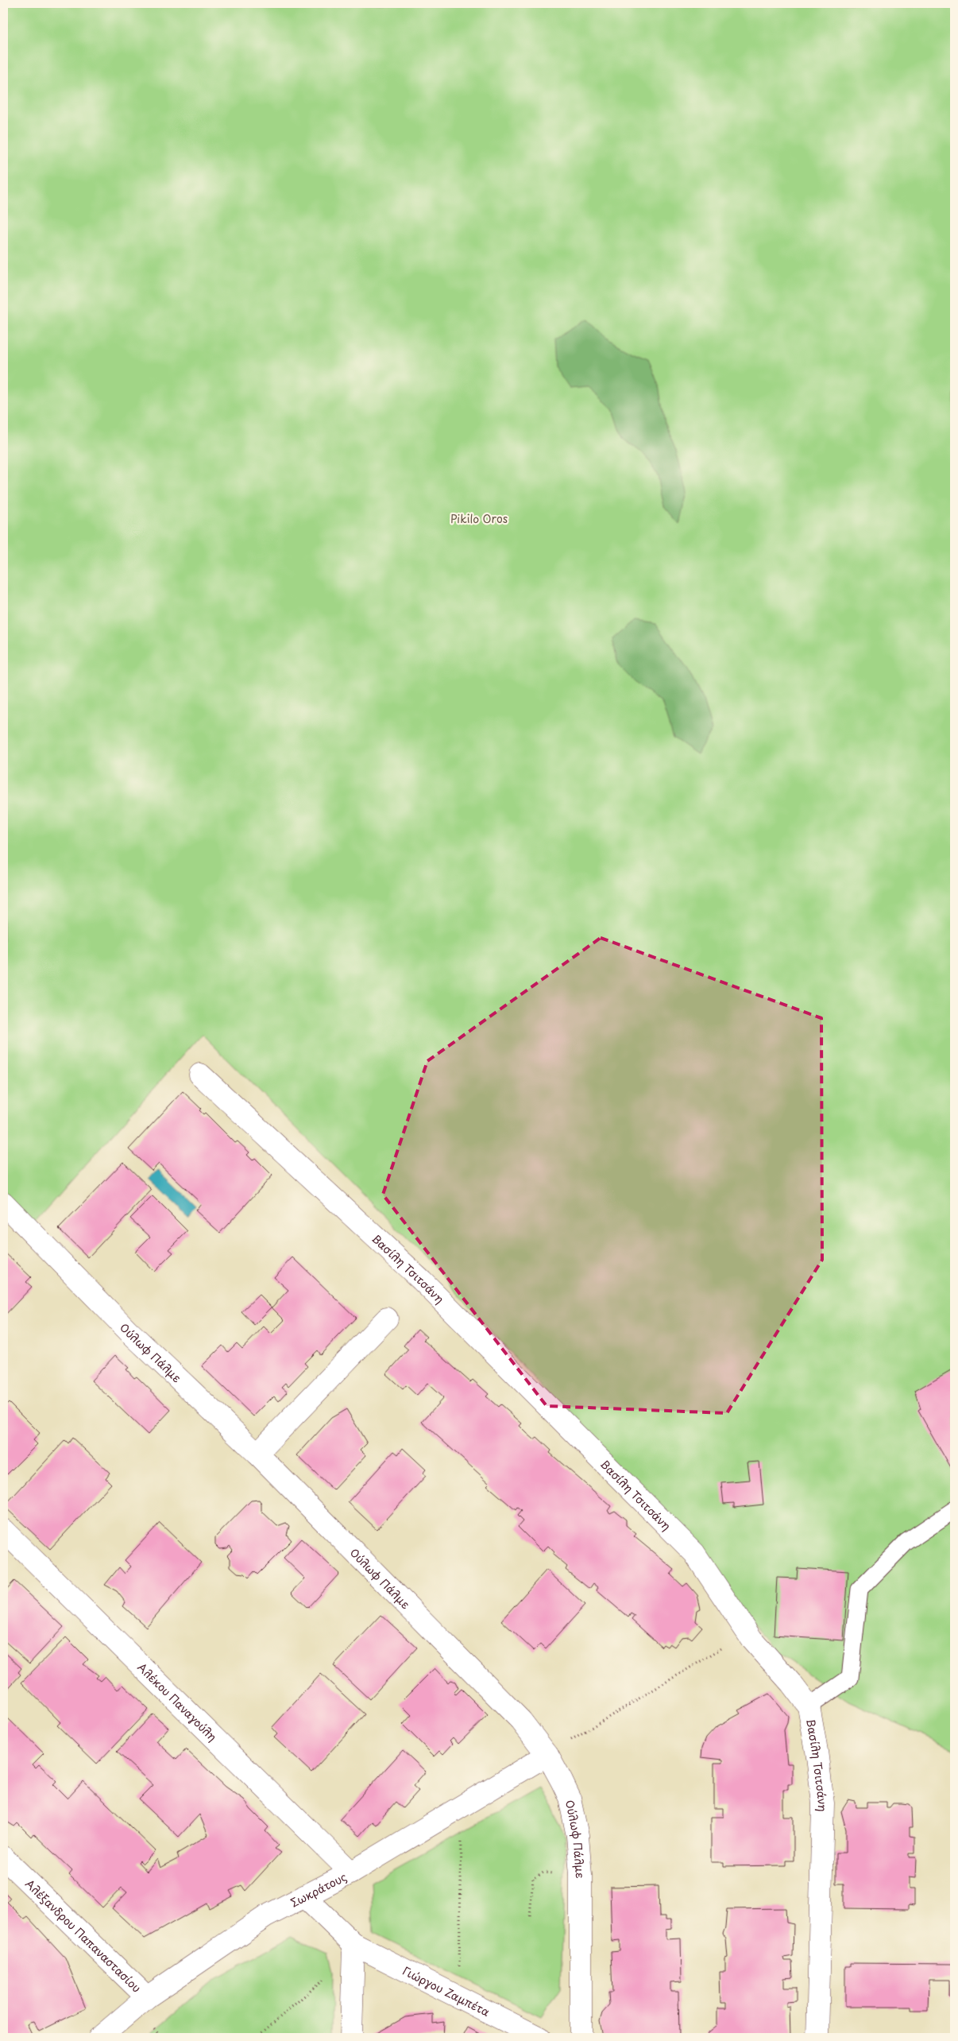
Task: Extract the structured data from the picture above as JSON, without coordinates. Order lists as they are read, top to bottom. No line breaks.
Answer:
{"streets":{"street":["Βασίλη Τσιτσάνη","Ούλωφ Πάλμε","Αλέκου Παναγούλη","Σωκράτους","Αλέξανδρου Παπαναστασίου","Γιώργου Ζαμπέτα"]},"crossings":[["Ούλωφ Πάλμε","Σωκράτους"],["Αλέκου Παναγούλη","Σωκράτους"],["Σωκράτους","Αλέξανδρου Παπαναστασίου"]],"parks":["Pikilo Oros"]}
